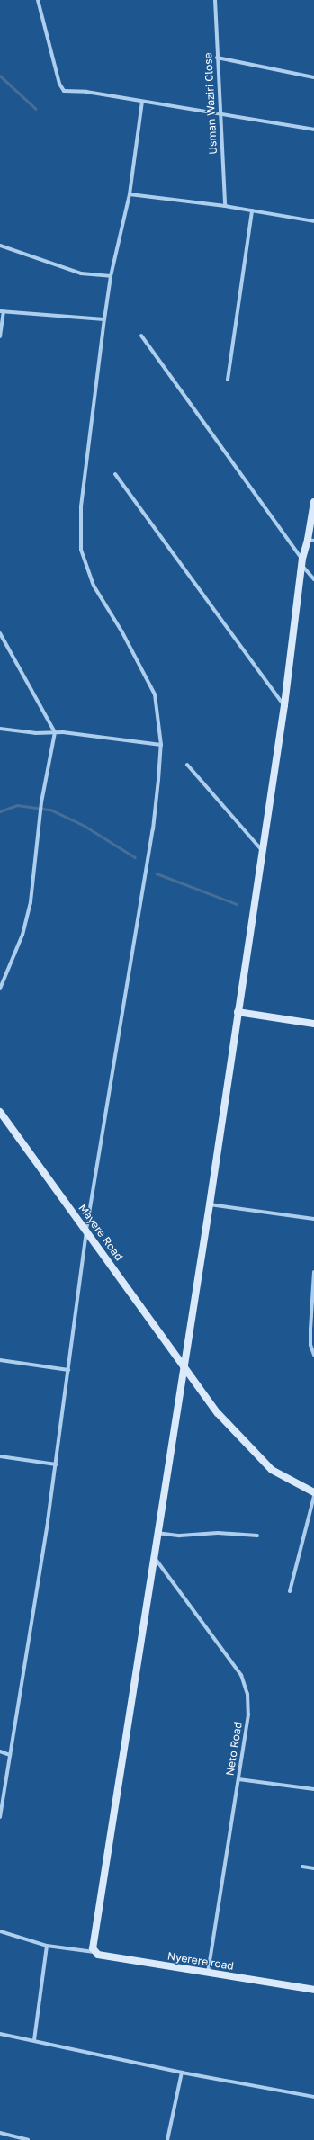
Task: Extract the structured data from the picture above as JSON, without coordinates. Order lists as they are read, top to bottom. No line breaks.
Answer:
{"streets":{"street":["Usman Waziri Close","Mayere Road","Neto Road","Nyerere road"]},"crossings":[["Neto Road","Nyerere road"]]}
